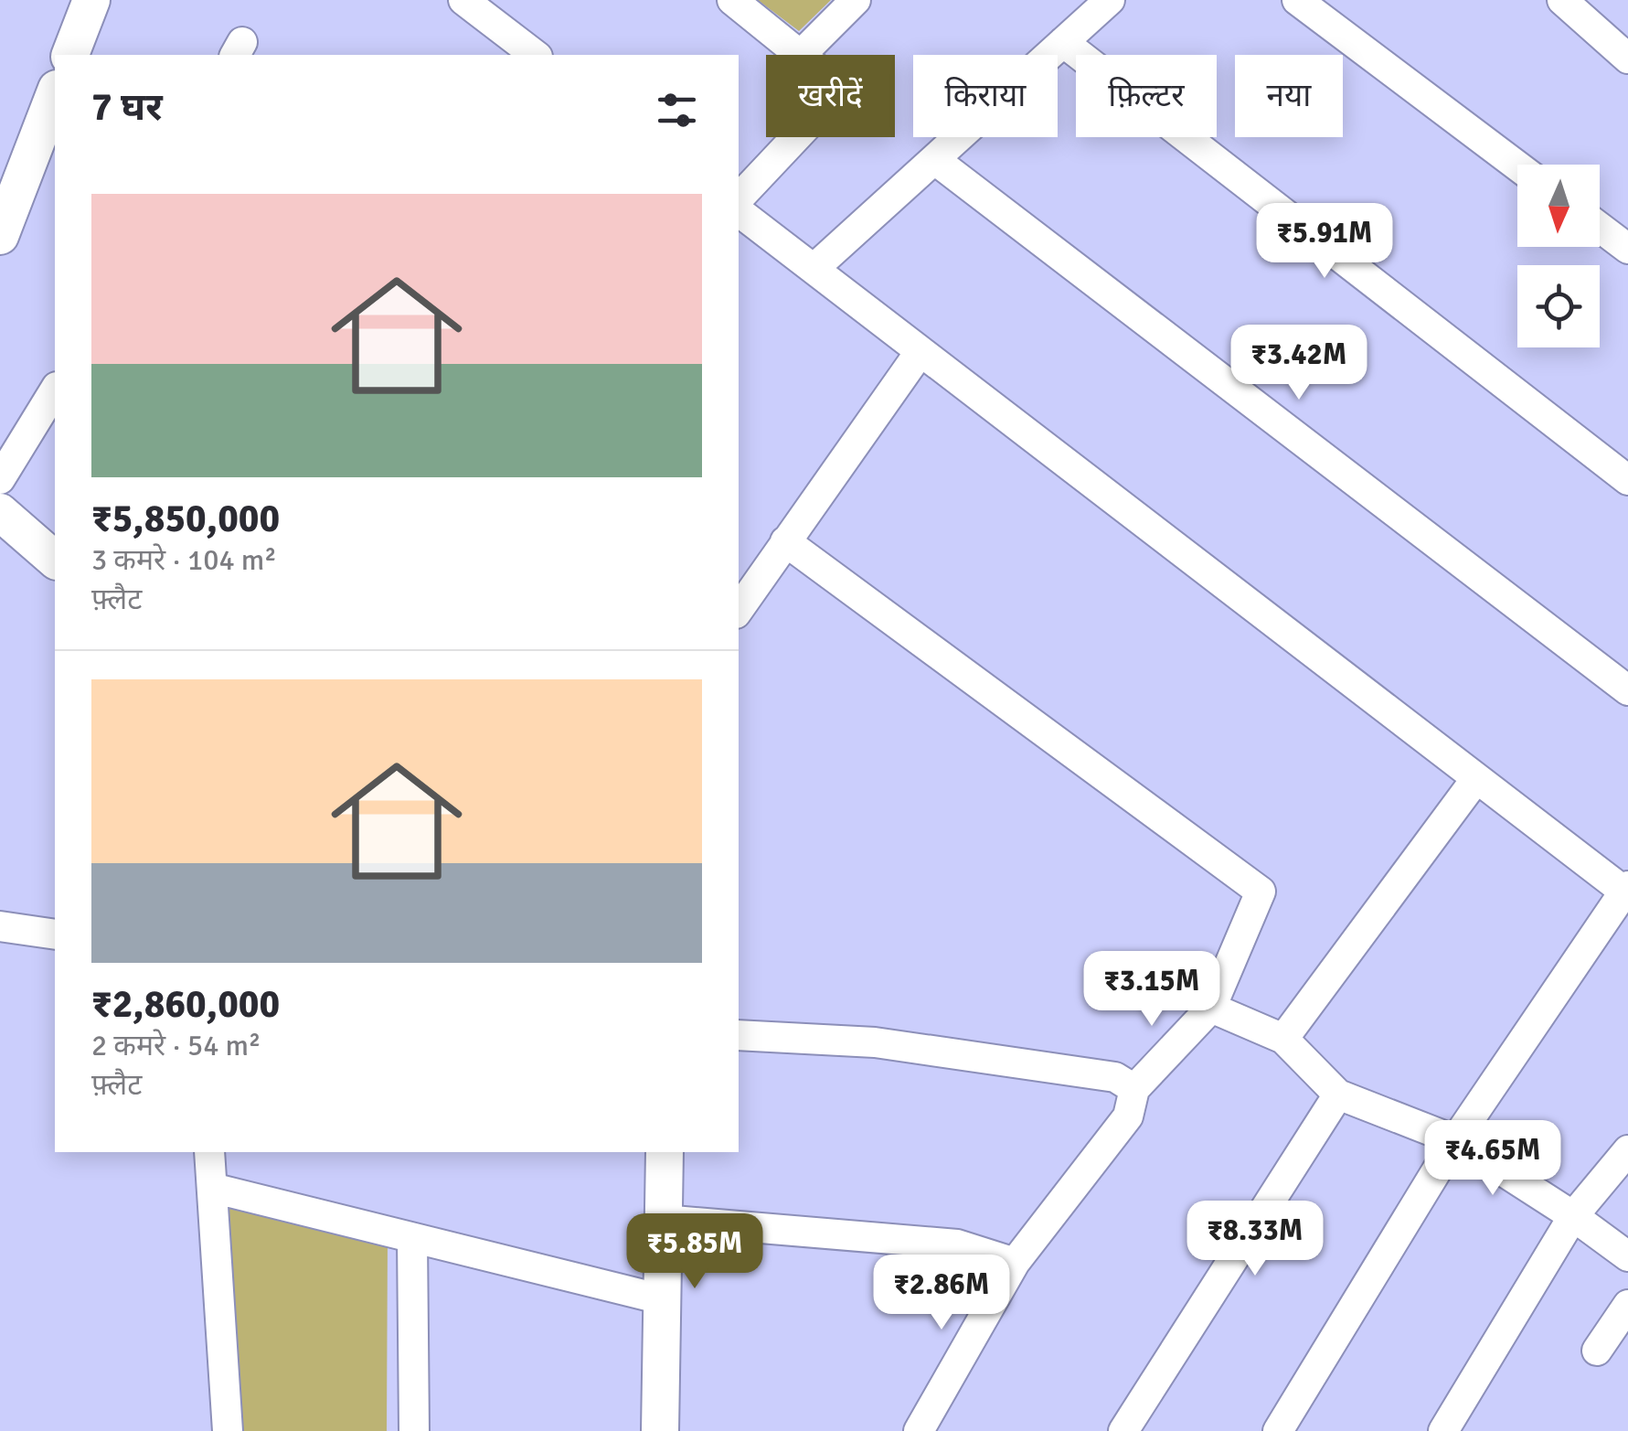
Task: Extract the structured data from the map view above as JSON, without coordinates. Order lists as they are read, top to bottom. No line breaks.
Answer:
{"north":"bottom","page":{"chip":["खरीदें","किराया","फ़िल्टर","नया"],"heading":"7 घर","list":[{"name":"₹5,850,000","note":"3 कमरे · 104 m² · फ़्लैट"},{"name":"₹2,860,000","note":"2 कमरे · 54 m² · फ़्लैट"}],"price":["₹5.91M","₹3.42M","₹3.15M","₹4.65M","₹8.33M","₹5.85M","₹2.86M"]}}
